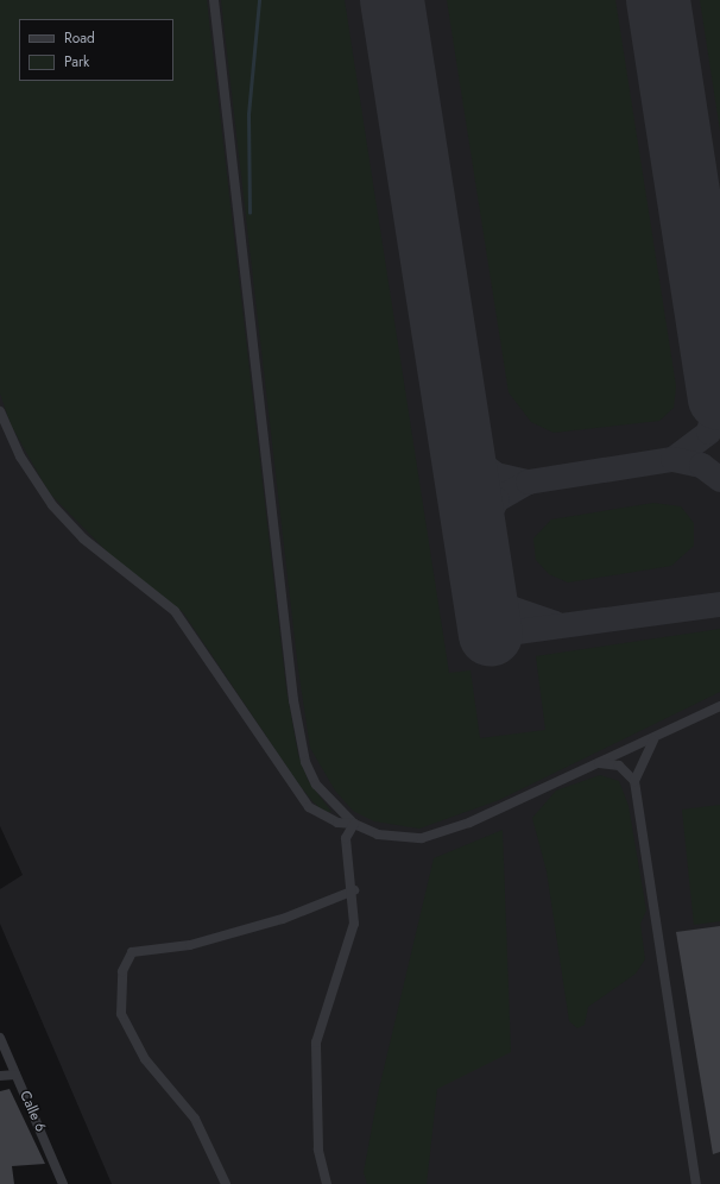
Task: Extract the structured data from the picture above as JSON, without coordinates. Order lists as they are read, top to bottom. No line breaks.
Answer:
{"streets":{"street":["Calle 6"]},"legend":["Road","Park"]}
